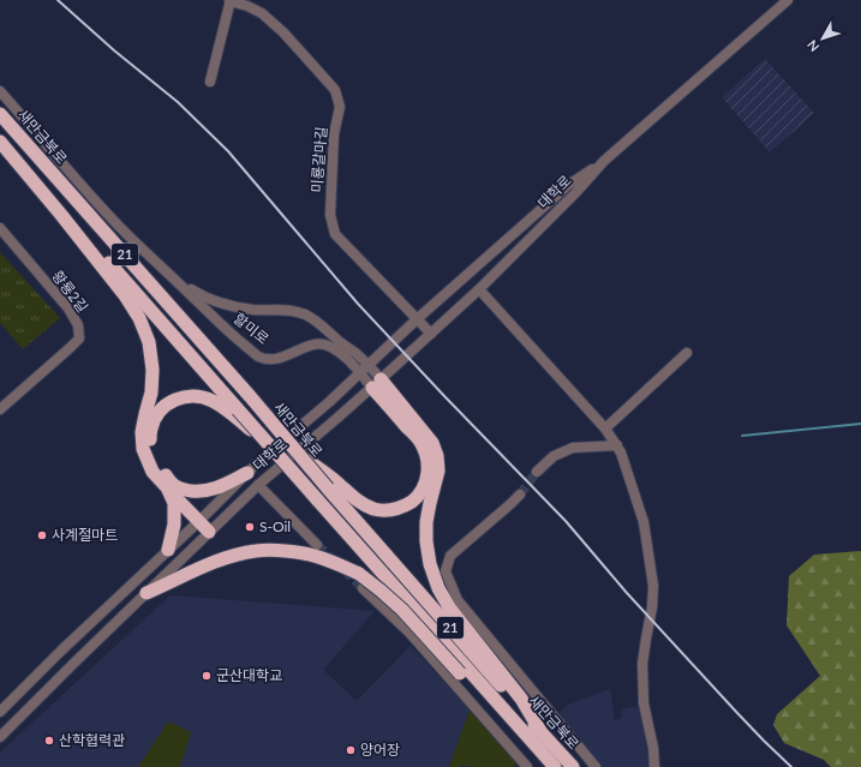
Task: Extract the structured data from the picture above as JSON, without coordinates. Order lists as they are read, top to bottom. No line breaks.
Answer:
{"streets":{"highway":["새만금북로","21"],"street":["미룡갈마길","대학로","황룡2길","할미로"]},"crossings":[["미룡갈마길","대학로"],["대학로","할미로"]],"places":["S-Oil","사계절마트","군산대학교","산학협력관","양어장"],"north":"bottom left"}
